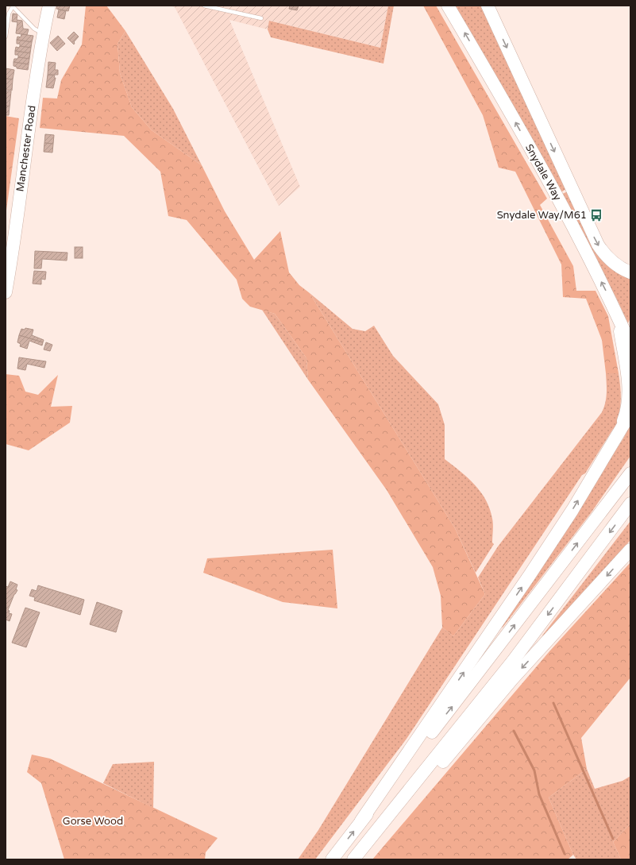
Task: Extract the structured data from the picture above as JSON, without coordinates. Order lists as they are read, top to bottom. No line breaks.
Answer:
{"streets":{"highway":["Manchester Road","Snydale Way"]},"parks":["Gorse Wood"],"places":{"bus stop":["Snydale Way/M61"]}}
